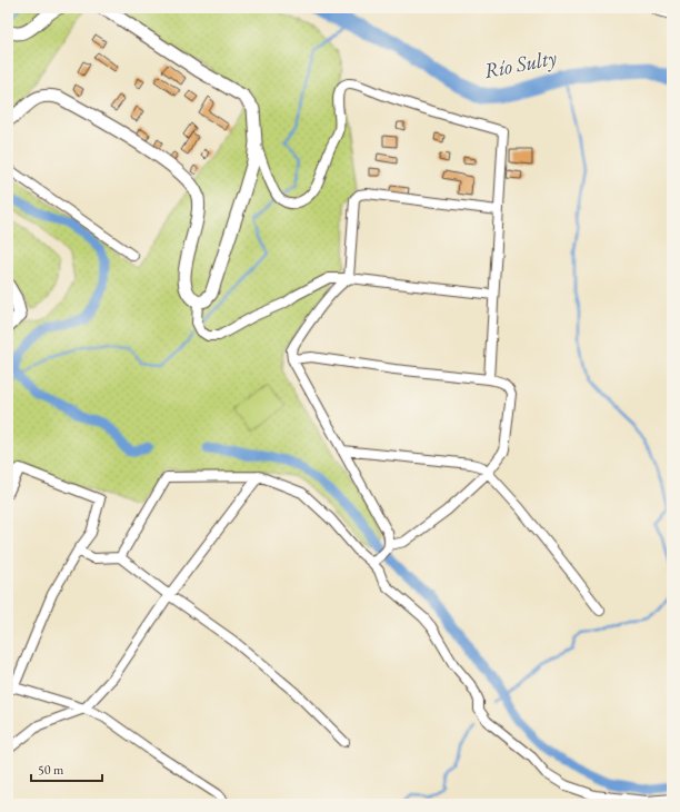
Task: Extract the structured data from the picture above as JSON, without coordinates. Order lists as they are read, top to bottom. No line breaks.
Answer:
{"water":["Río Sulty"],"scale_bar":"50 m"}
